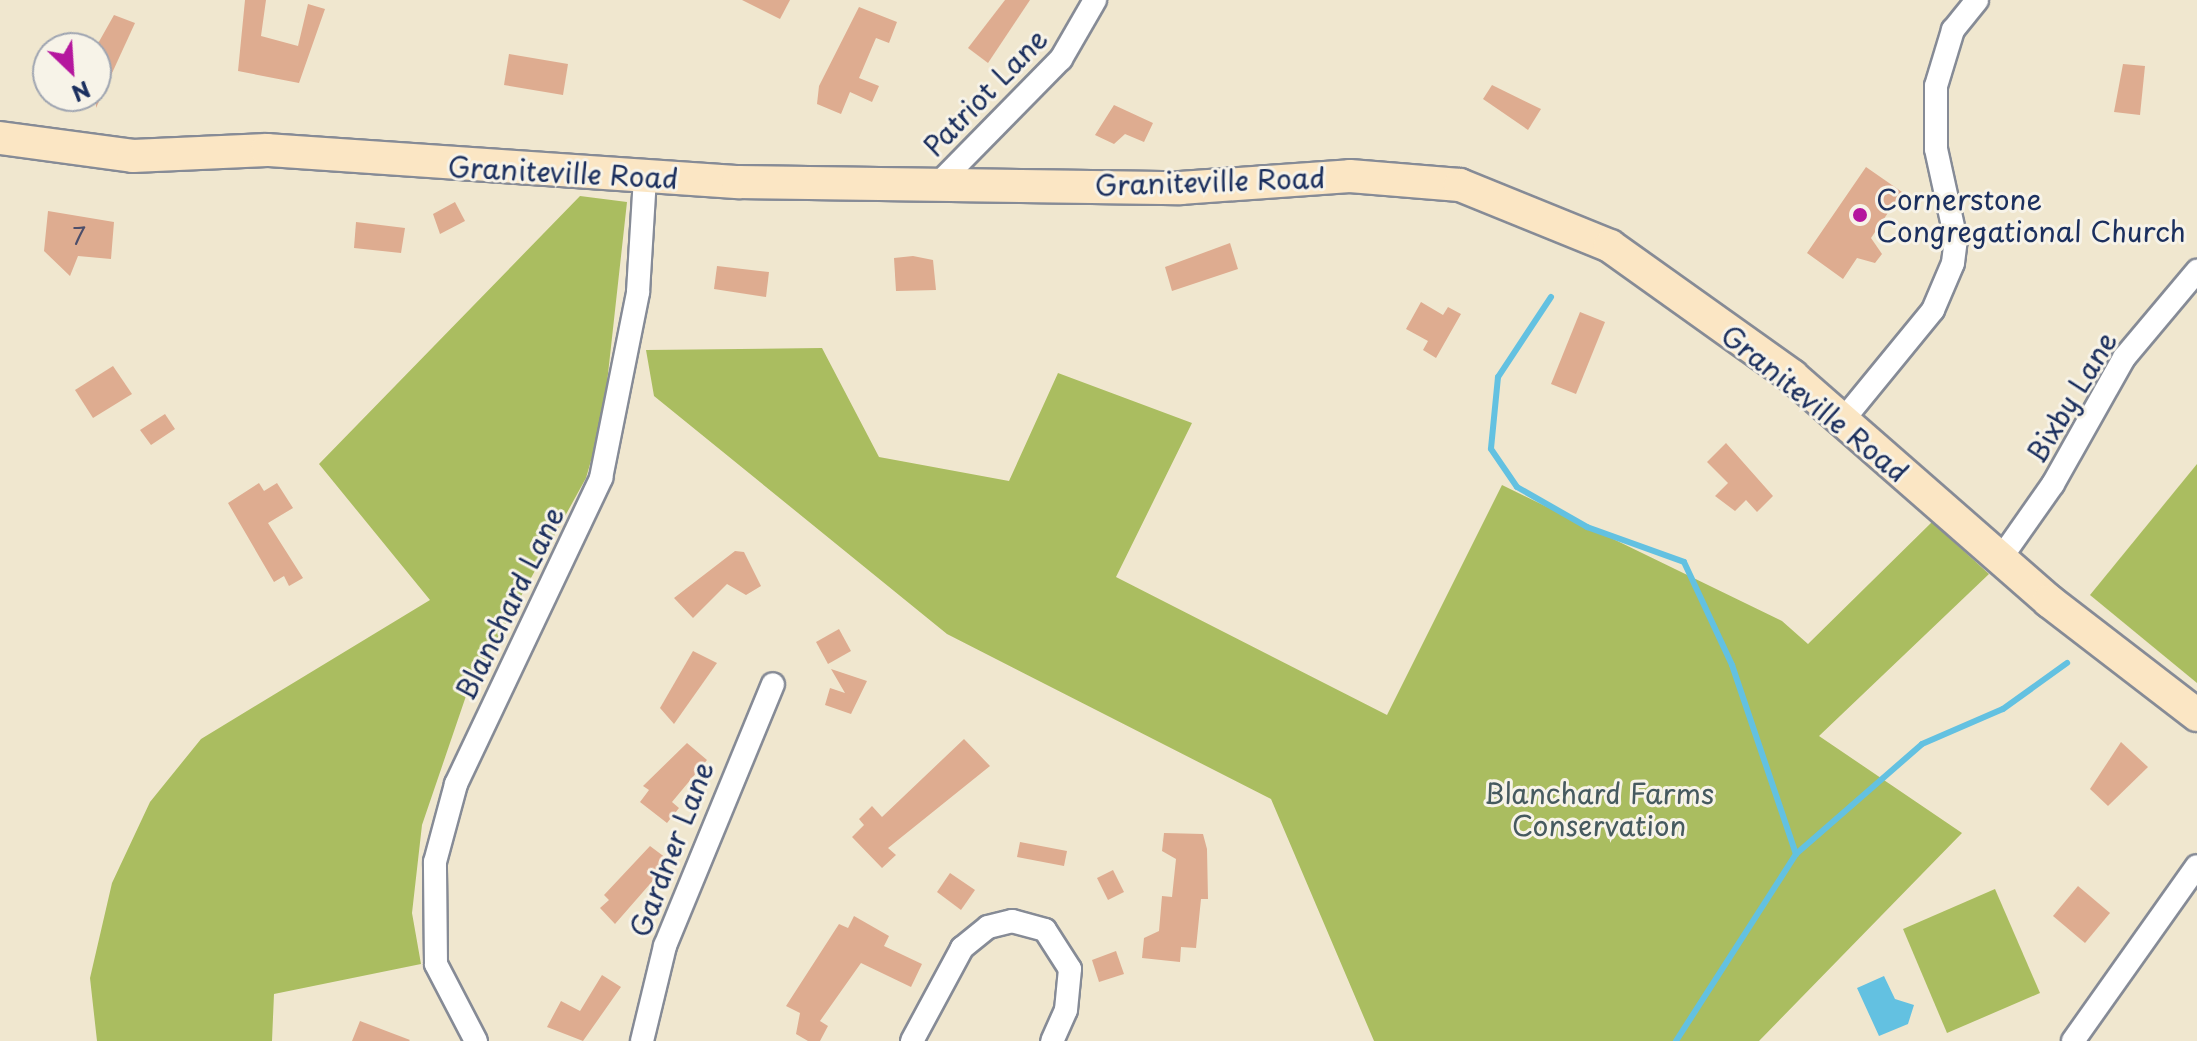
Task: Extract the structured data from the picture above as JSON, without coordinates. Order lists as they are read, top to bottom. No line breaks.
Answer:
{"streets":{"main road":["Graniteville Road"],"street":["Patriot Lane","Bixby Lane","Blanchard Lane","Gardner Lane"]},"crossings":[["Patriot Lane","Graniteville Road"],["Graniteville Road","Bixby Lane"],["Graniteville Road","Blanchard Lane"]],"parks":["Blanchard Farms Conservation"],"places":["Cornerstone Congregational Church"],"house_numbers":["7"],"north":"bottom right"}
